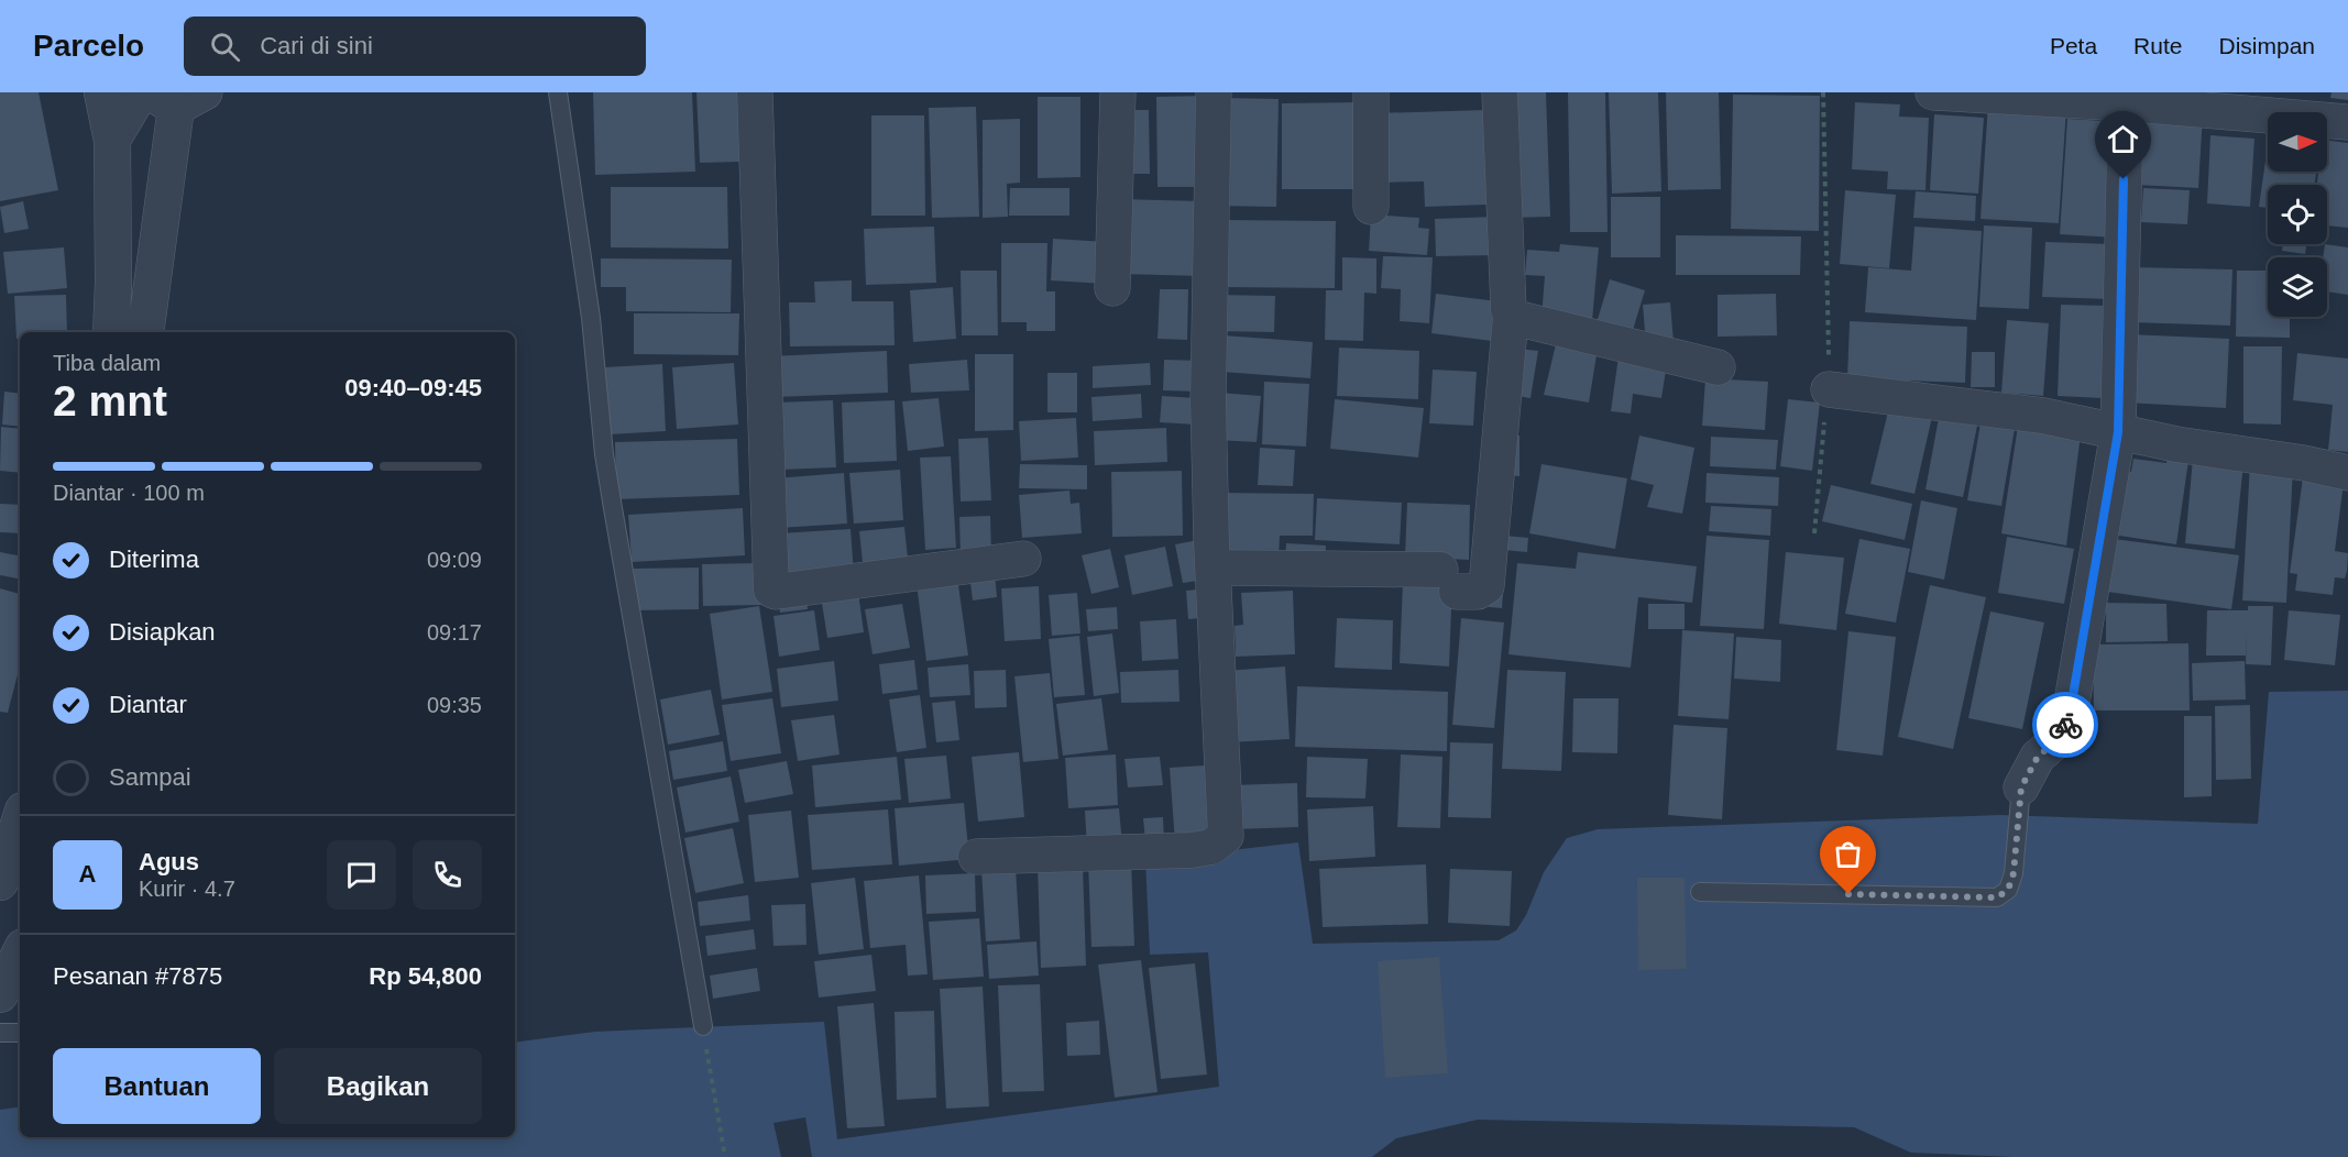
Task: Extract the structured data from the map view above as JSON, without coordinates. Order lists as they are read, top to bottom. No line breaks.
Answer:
{"north":"right","page":{"header":"Parcelo","search":"Cari di sini","nav":["Peta","Rute","Disimpan"],"heading":["2 mnt","Tiba dalam","09:40–09:45"],"panel":["Agus","Kurir · 4.7","Pesanan #7875","Rp 54,800"],"bar":"Diantar · 100 m","list":[["Diterima","09:09"],["Disiapkan","09:17"],["Diantar","09:35"],"Sampai"],"round":"A","buttons":["Bantuan","Bagikan"]}}
